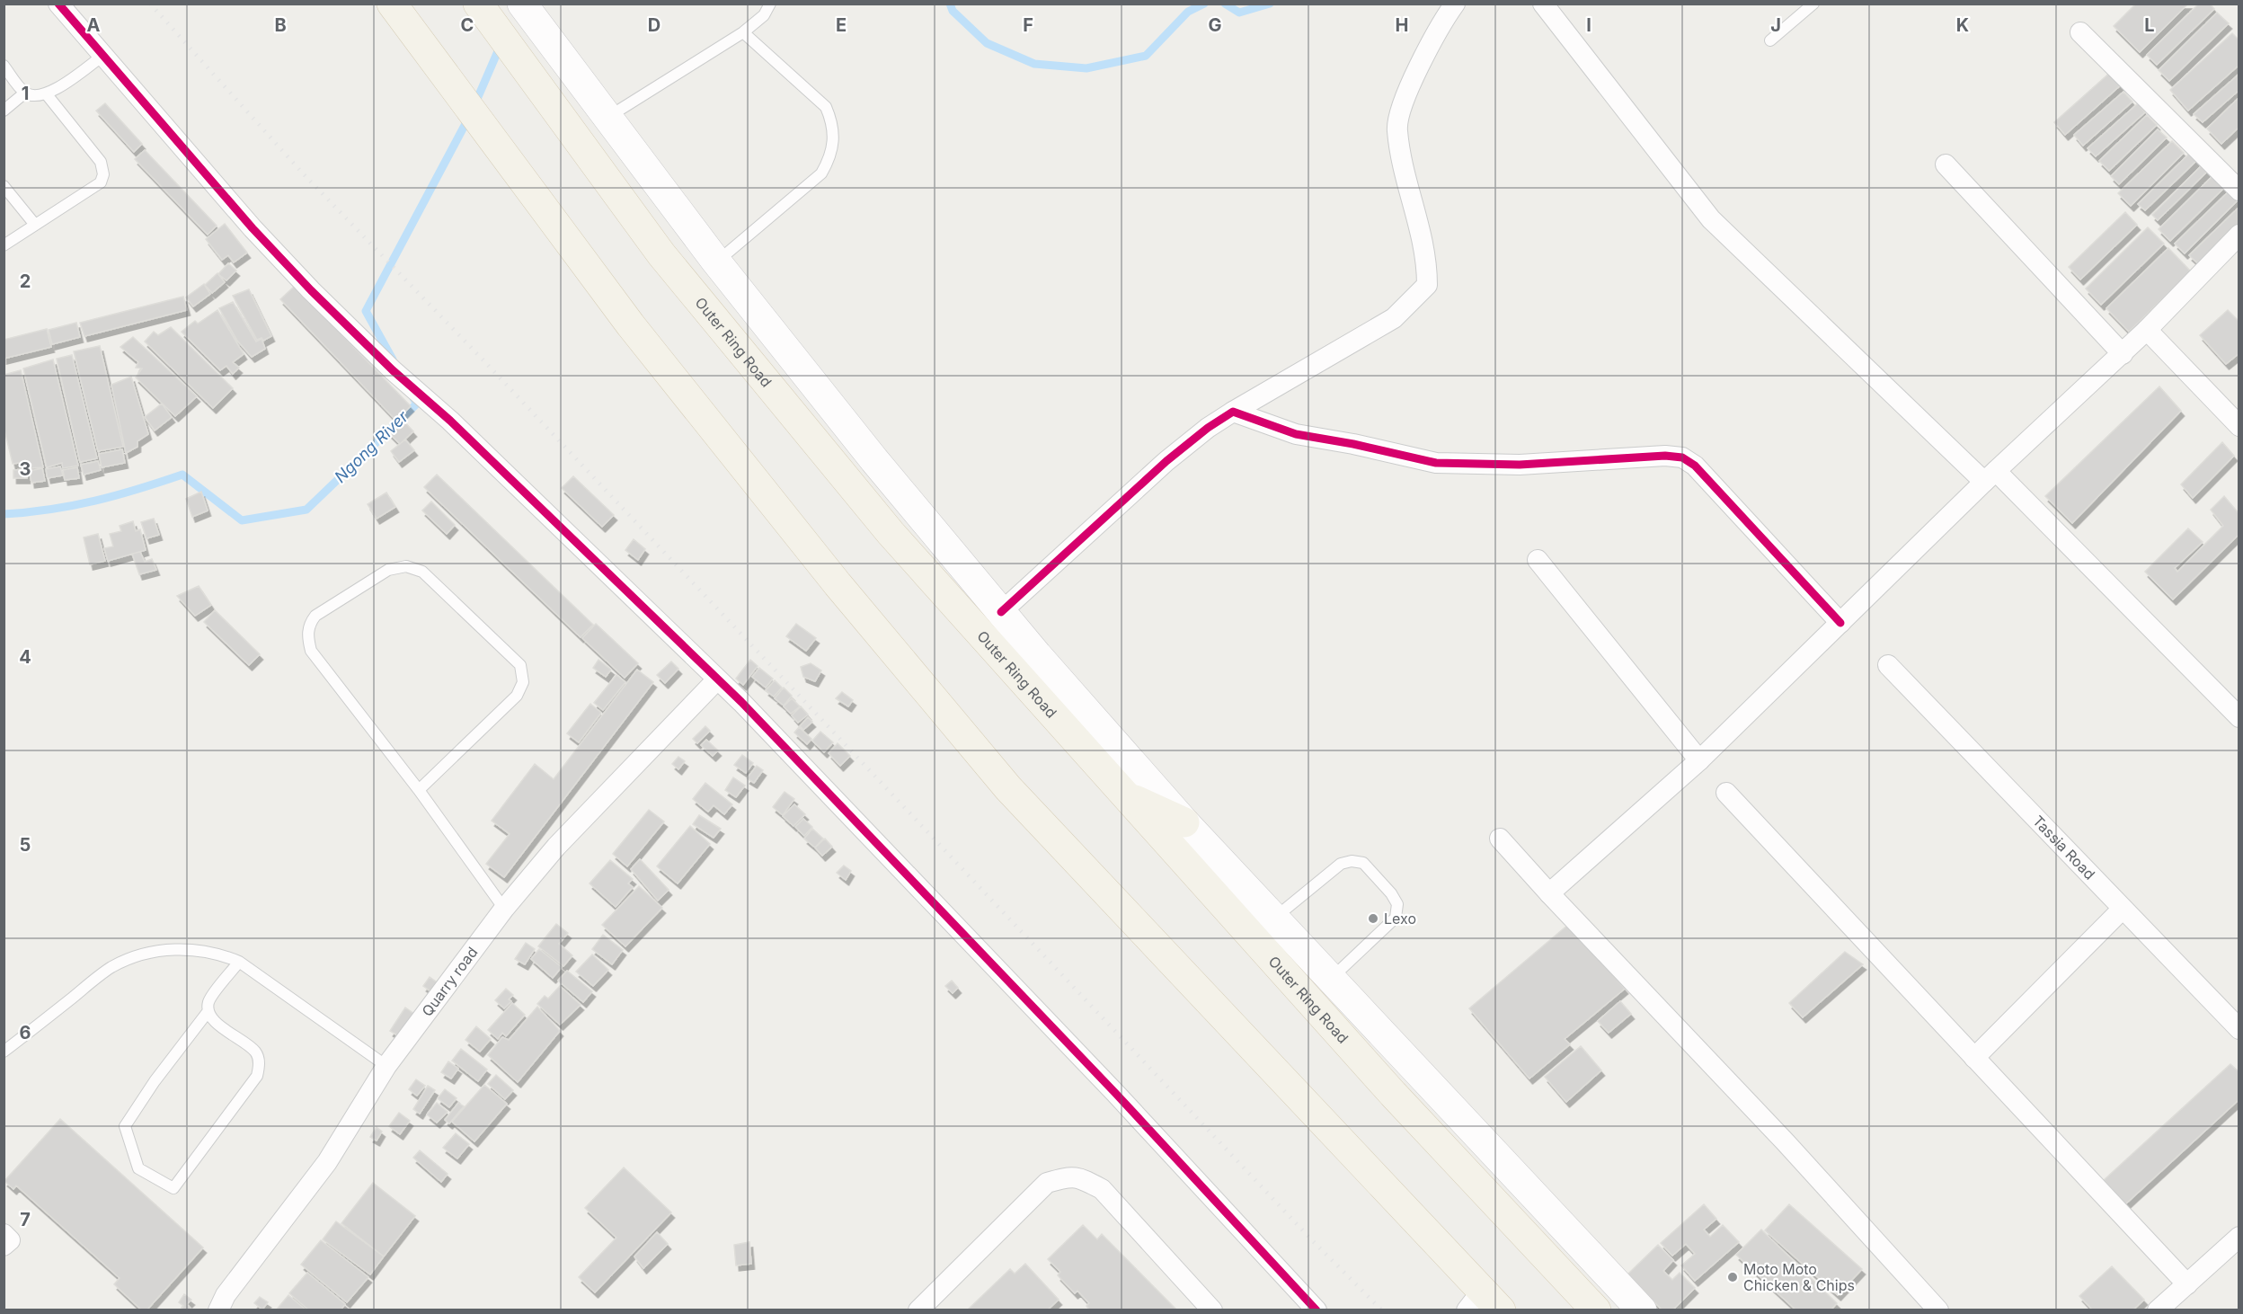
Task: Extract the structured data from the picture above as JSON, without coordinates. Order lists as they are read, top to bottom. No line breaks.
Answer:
{"streets":{"main road":["Outer Ring Road"],"street":["Tassia Road","Quarry road"]},"water":["Ngong River"],"places":["Lexo","Moto Moto Chicken & Chips"],"grid":{"columns":["A","B","C","D","E","F","G","H","I","J","K","L"],"rows":["1","2","3","4","5","6","7"]}}
